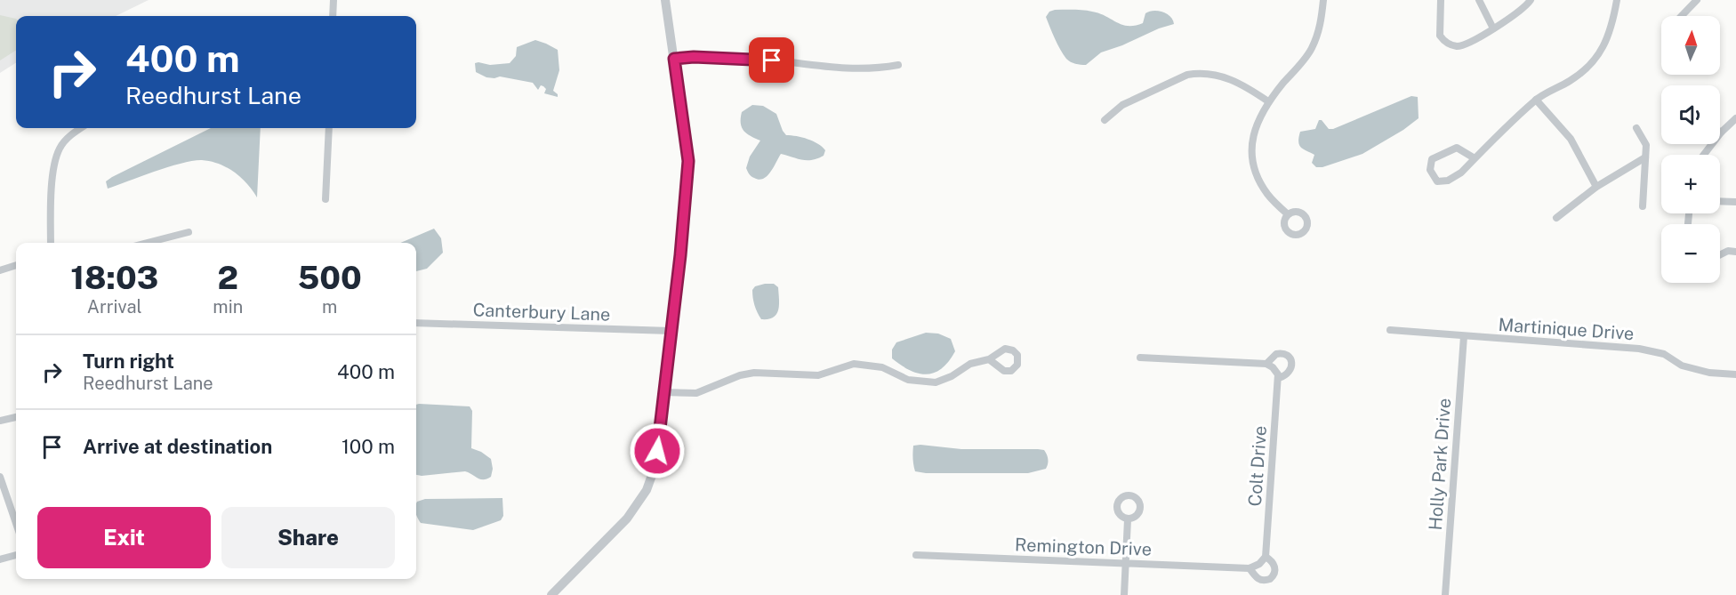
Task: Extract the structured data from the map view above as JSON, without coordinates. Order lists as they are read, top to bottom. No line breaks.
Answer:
{"streets":{"street":["Canterbury Lane","Martinique Drive","Holly Park Drive","Colt Drive","Remington Drive"]},"crossings":[["Martinique Drive","Holly Park Drive"],["Colt Drive","Remington Drive"]],"north":"top","page":{"map_buttons":["+","−"],"turn":["400 m","Reedhurst Lane"],"eta":["18:03","Arrival","2","min","500","m"],"list":[{"name":"Turn right","note":"Reedhurst Lane","value":"400 m"},{"name":"Arrive at destination","value":"100 m"}],"buttons":["Exit","Share"]}}
